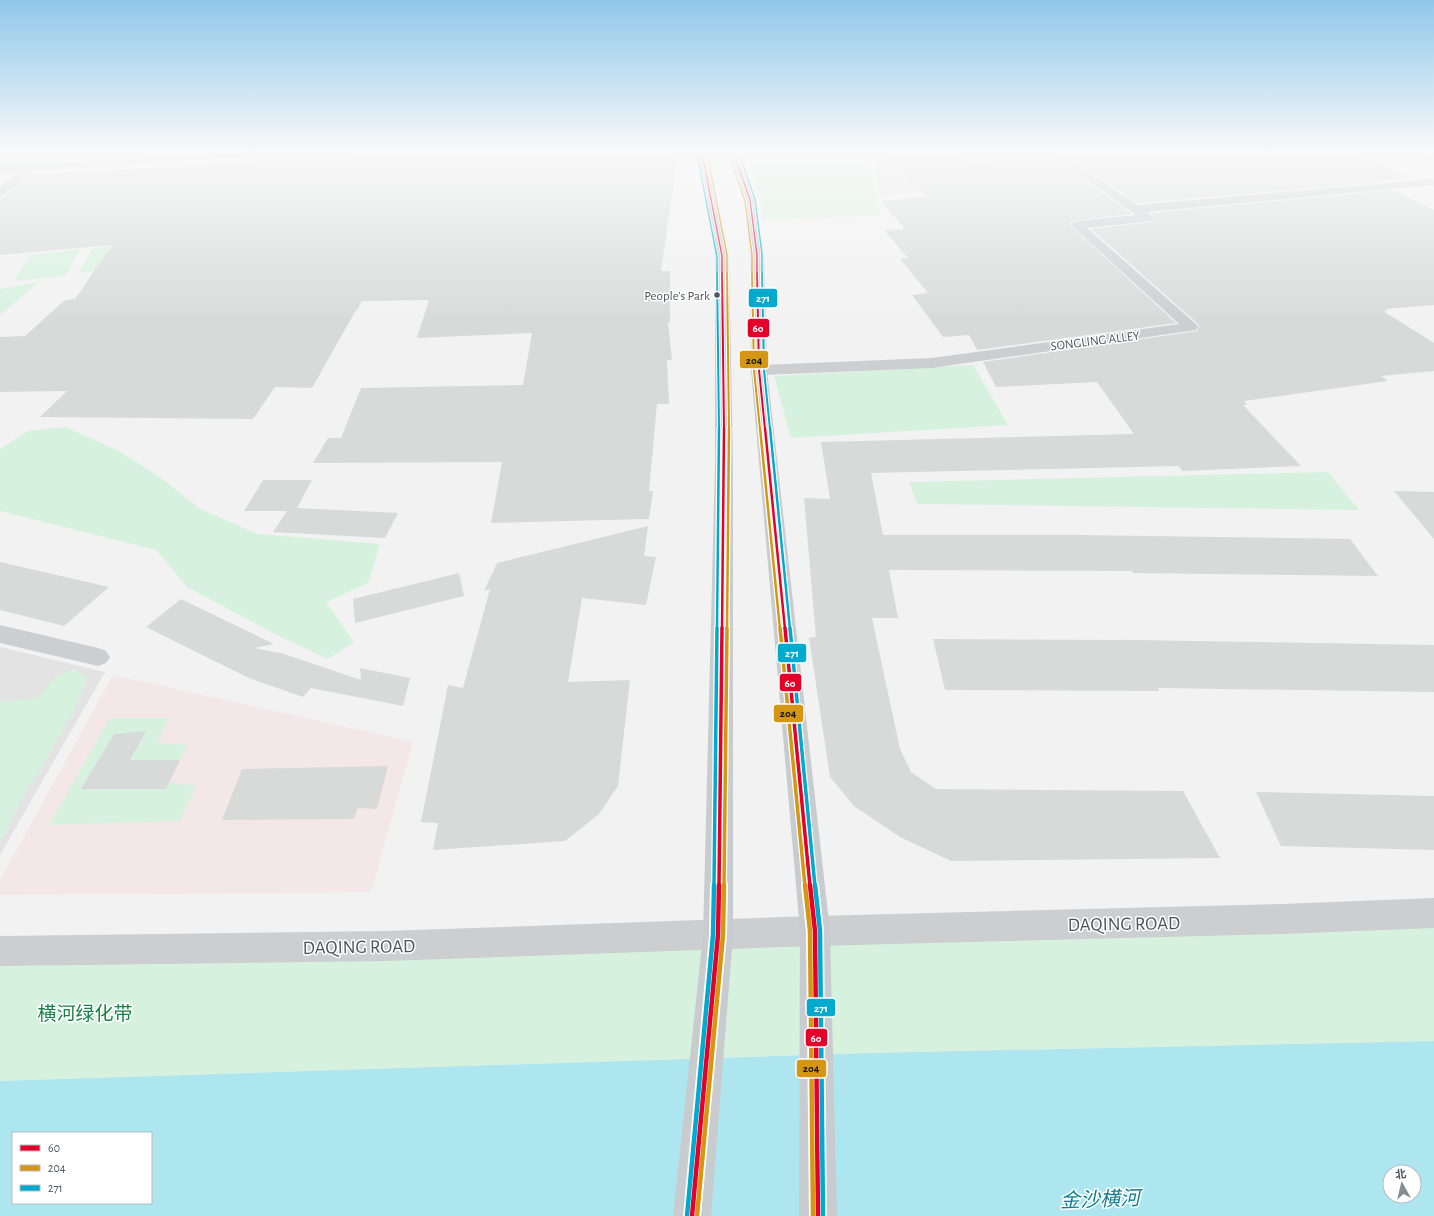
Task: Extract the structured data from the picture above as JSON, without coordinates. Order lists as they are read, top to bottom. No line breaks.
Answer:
{"streets":{"street":["SONGLING ALLEY","DAQING ROAD"]},"water":["金沙横河"],"parks":["横河绿化带"],"places":["People's Park"],"lines":["transit line 60","transit line 204","transit line 271"],"legend":["60","204","271"],"north":"top"}
